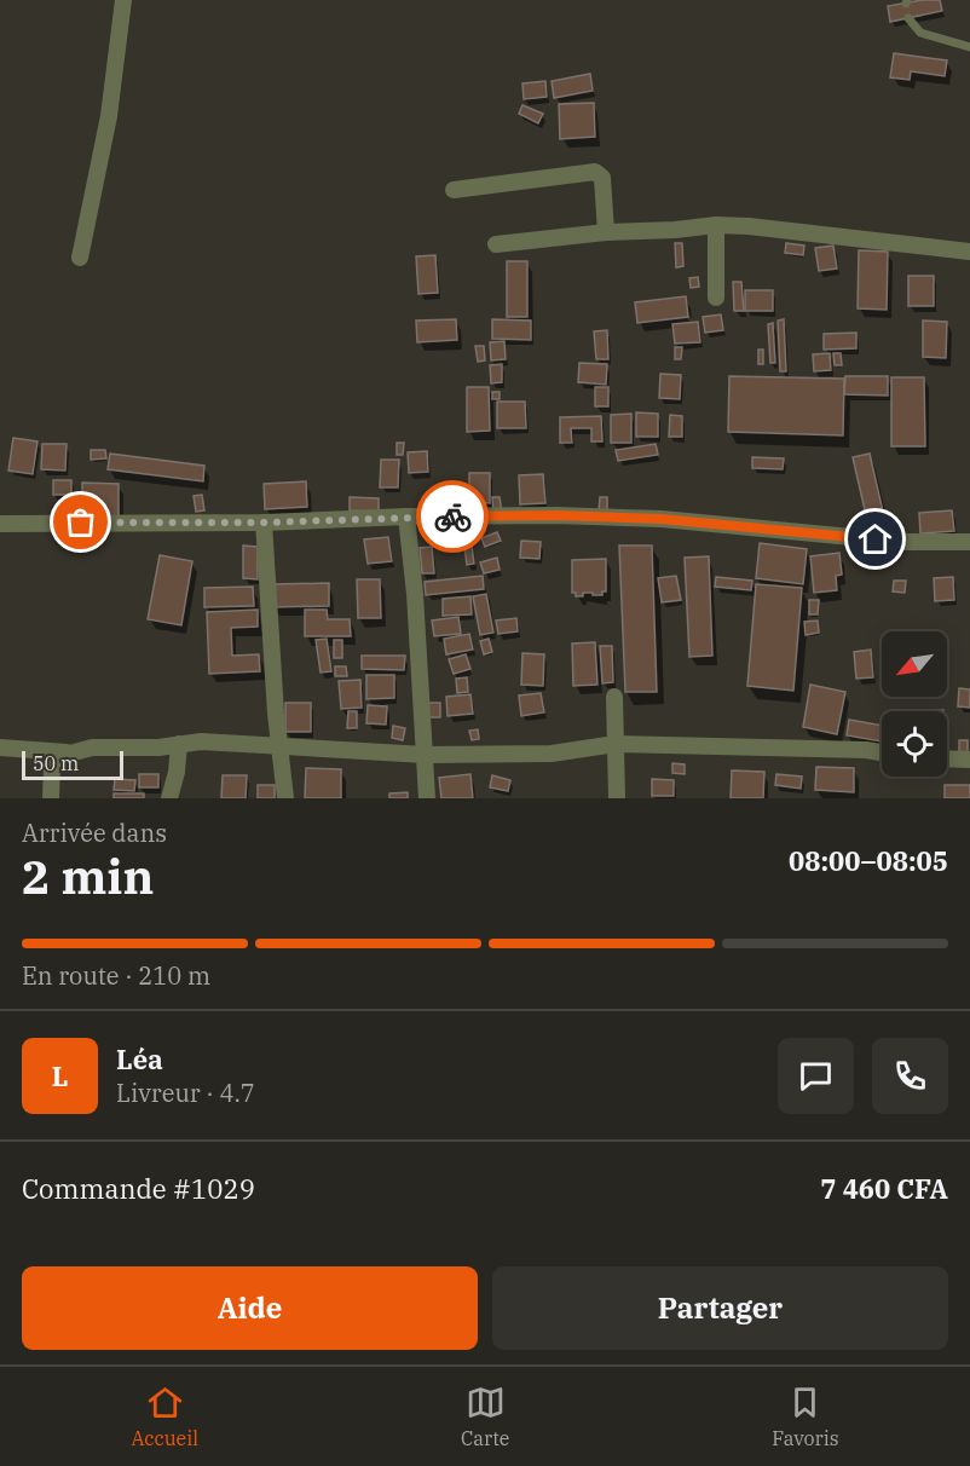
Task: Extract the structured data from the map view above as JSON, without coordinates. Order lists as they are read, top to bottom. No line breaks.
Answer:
{"scale_bar":"50 m","north":"bottom left","page":{"scale":"50 m","heading":["2 min","Arrivée dans","08:00–08:05"],"panel":["Léa","Livreur · 4.7","Commande #1029","7 460 CFA"],"bar":"En route · 210 m","round":"L","buttons":["Aide","Partager"],"tabs":["Accueil","Carte","Favoris"]}}
